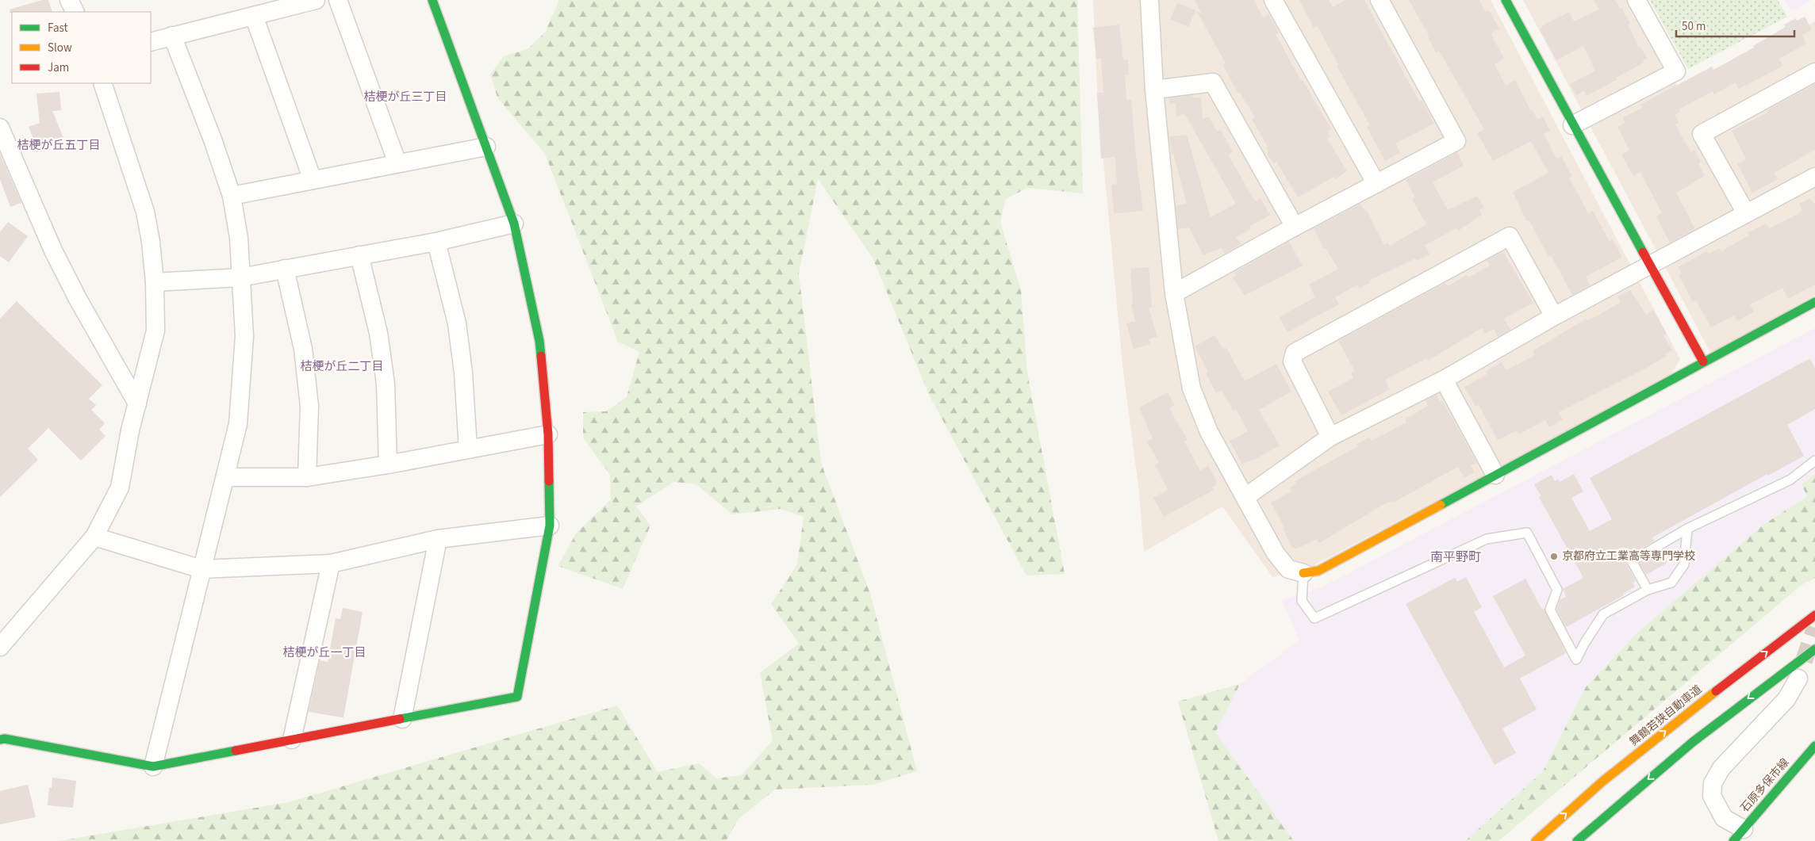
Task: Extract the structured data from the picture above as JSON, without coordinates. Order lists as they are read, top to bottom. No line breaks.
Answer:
{"streets":{"main road":["舞鶴若狭自動車道","石原多保市線"]},"districts":["桔梗が丘三丁目","桔梗が丘五丁目","桔梗が丘二丁目","南平野町","桔梗が丘一丁目"],"places":["京都府立工業高等専門学校"],"legend":["Fast","Slow","Jam"],"scale_bar":"50 m"}
